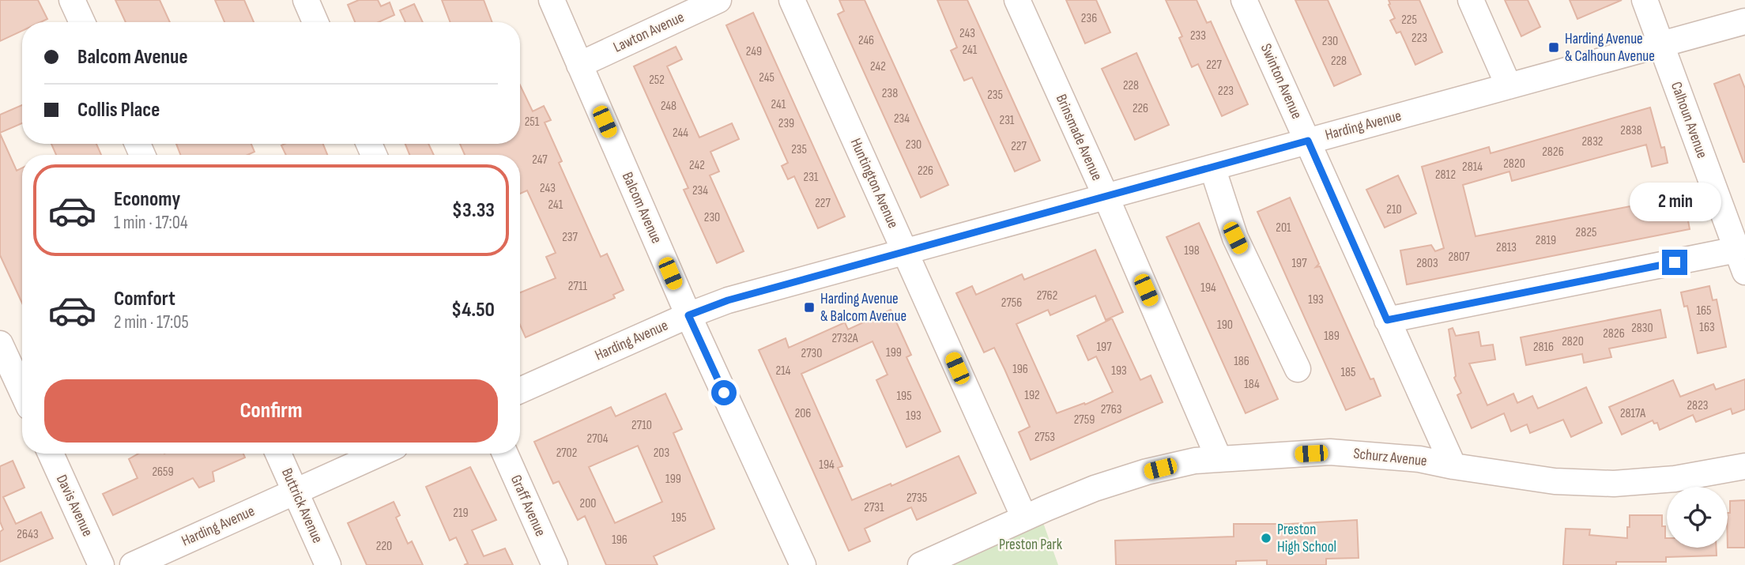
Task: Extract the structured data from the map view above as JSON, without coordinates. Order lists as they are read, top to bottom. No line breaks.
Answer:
{"streets":{"street":["Lawton Avenue","Swinton Avenue","Calhoun Avenue","Harding Avenue","Brinsmade Avenue","Huntington Avenue","Balcom Avenue","Schurz Avenue","Davis Avenue","Buttrick Avenue","Graff Avenue"]},"crossings":[["Lawton Avenue","Balcom Avenue"],["Swinton Avenue","Harding Avenue"],["Swinton Avenue","Schurz Avenue"],["Calhoun Avenue","Harding Avenue"],["Harding Avenue","Brinsmade Avenue"],["Harding Avenue","Huntington Avenue"],["Harding Avenue","Balcom Avenue"],["Harding Avenue","Buttrick Avenue"],["Brinsmade Avenue","Schurz Avenue"],["Huntington Avenue","Schurz Avenue"]],"parks":["Preston Park"],"places":{"transit":["Harding Avenue & Calhoun Avenue","Harding Avenue & Balcom Avenue"],"other":["Preston High School"]},"house_numbers":["236","225","243","233","223","246","230","241","249","228","227","242","245","252","228","223","238","235","241","248","226","234","231","251","239","2838","244","2832","230","227","235","2826","247","2820","242","2814","226","2812","231","243","234","227","241","210","230","201","2825","237","2819","2813","198","2807","197","2803","2711","194","2762","193","2756","165","190","163","2830","2826","189","2732A","2820","197","2816","199","2730","186","196","214","193","185","184","192","195","2823","2763","206","2817A","193","2759","2710","2753","2704","2702","203","194","2659","199","2735","200","2731","219","195","2643","196","220"],"page":{"banner":["Balcom Avenue","Collis Place"],"list":[{"name":"Economy","note":"1 min · 17:04","value":"$3.33"},{"name":"Comfort","note":"2 min · 17:05","value":"$4.50"}],"bubble":"2 min","buttons":"Confirm"}}
